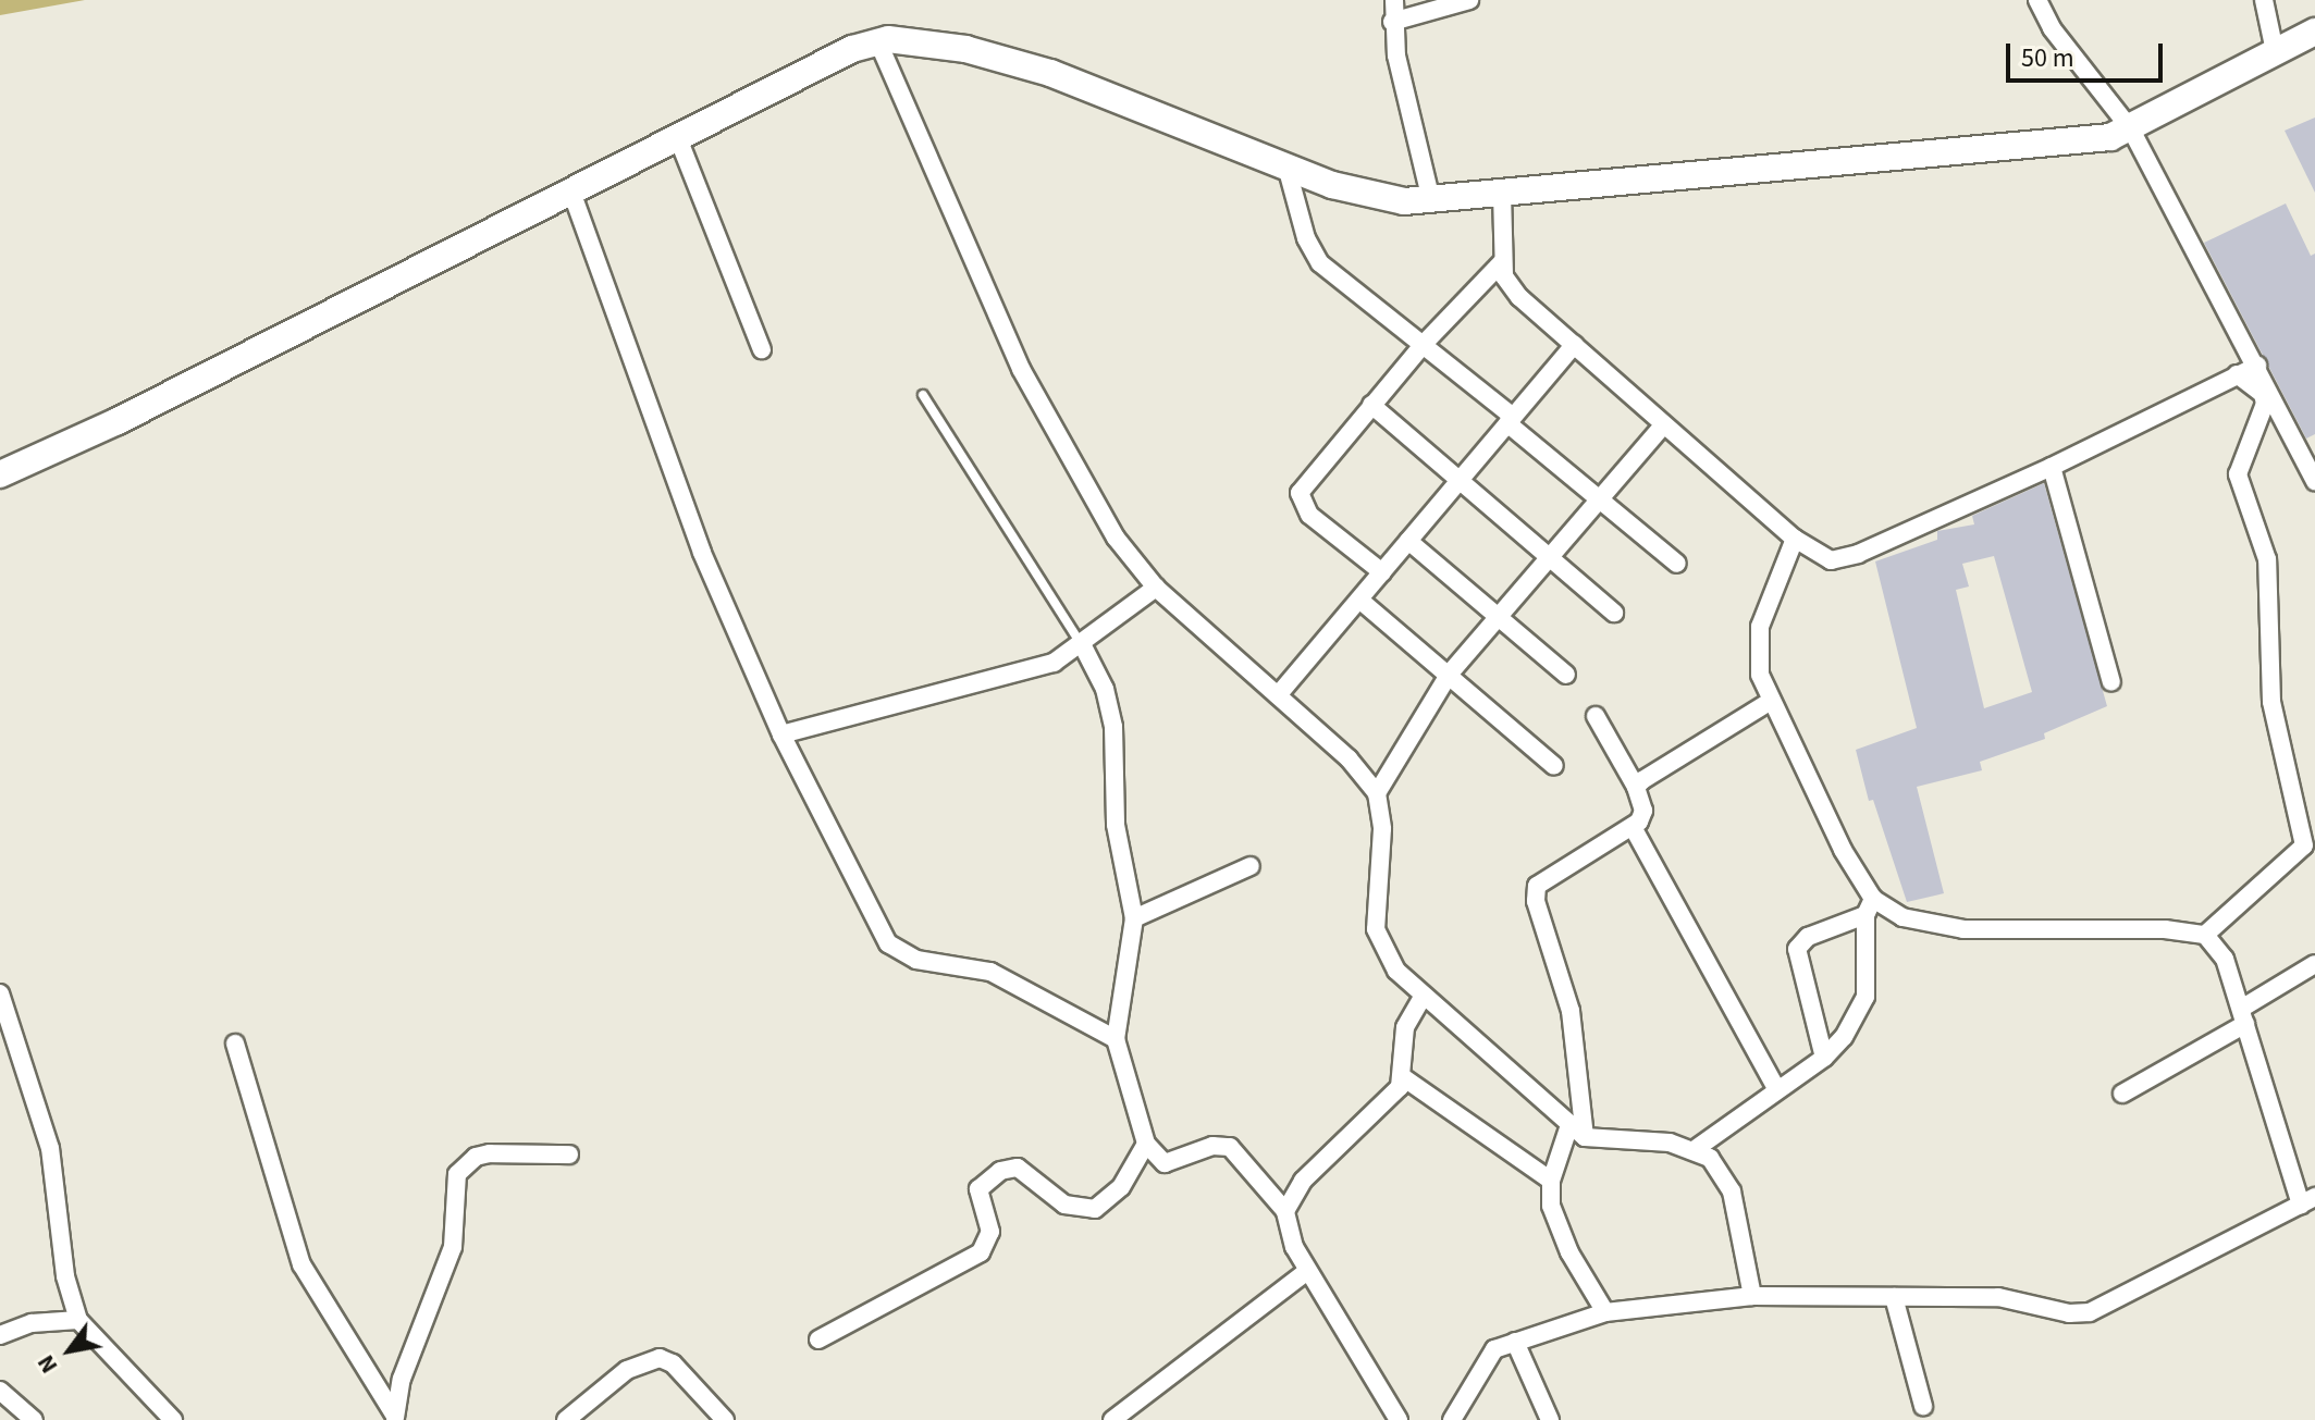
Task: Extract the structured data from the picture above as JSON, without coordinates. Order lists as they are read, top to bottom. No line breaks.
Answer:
{"scale_bar":"50 m","north":"bottom left"}
